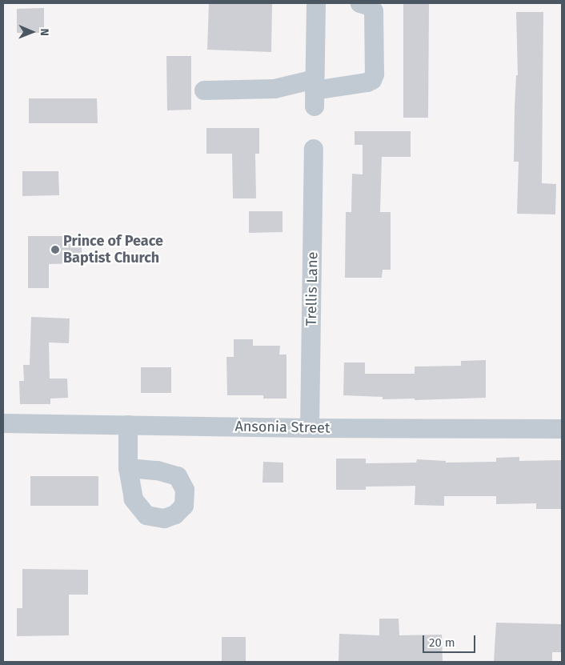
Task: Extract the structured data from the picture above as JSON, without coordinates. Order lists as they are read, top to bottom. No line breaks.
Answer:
{"streets":{"street":["Trellis Lane","Ansonia Street"]},"crossings":[["Trellis Lane","Ansonia Street"]],"places":["Prince of Peace Baptist Church"],"scale_bar":"20 m","north":"right"}
